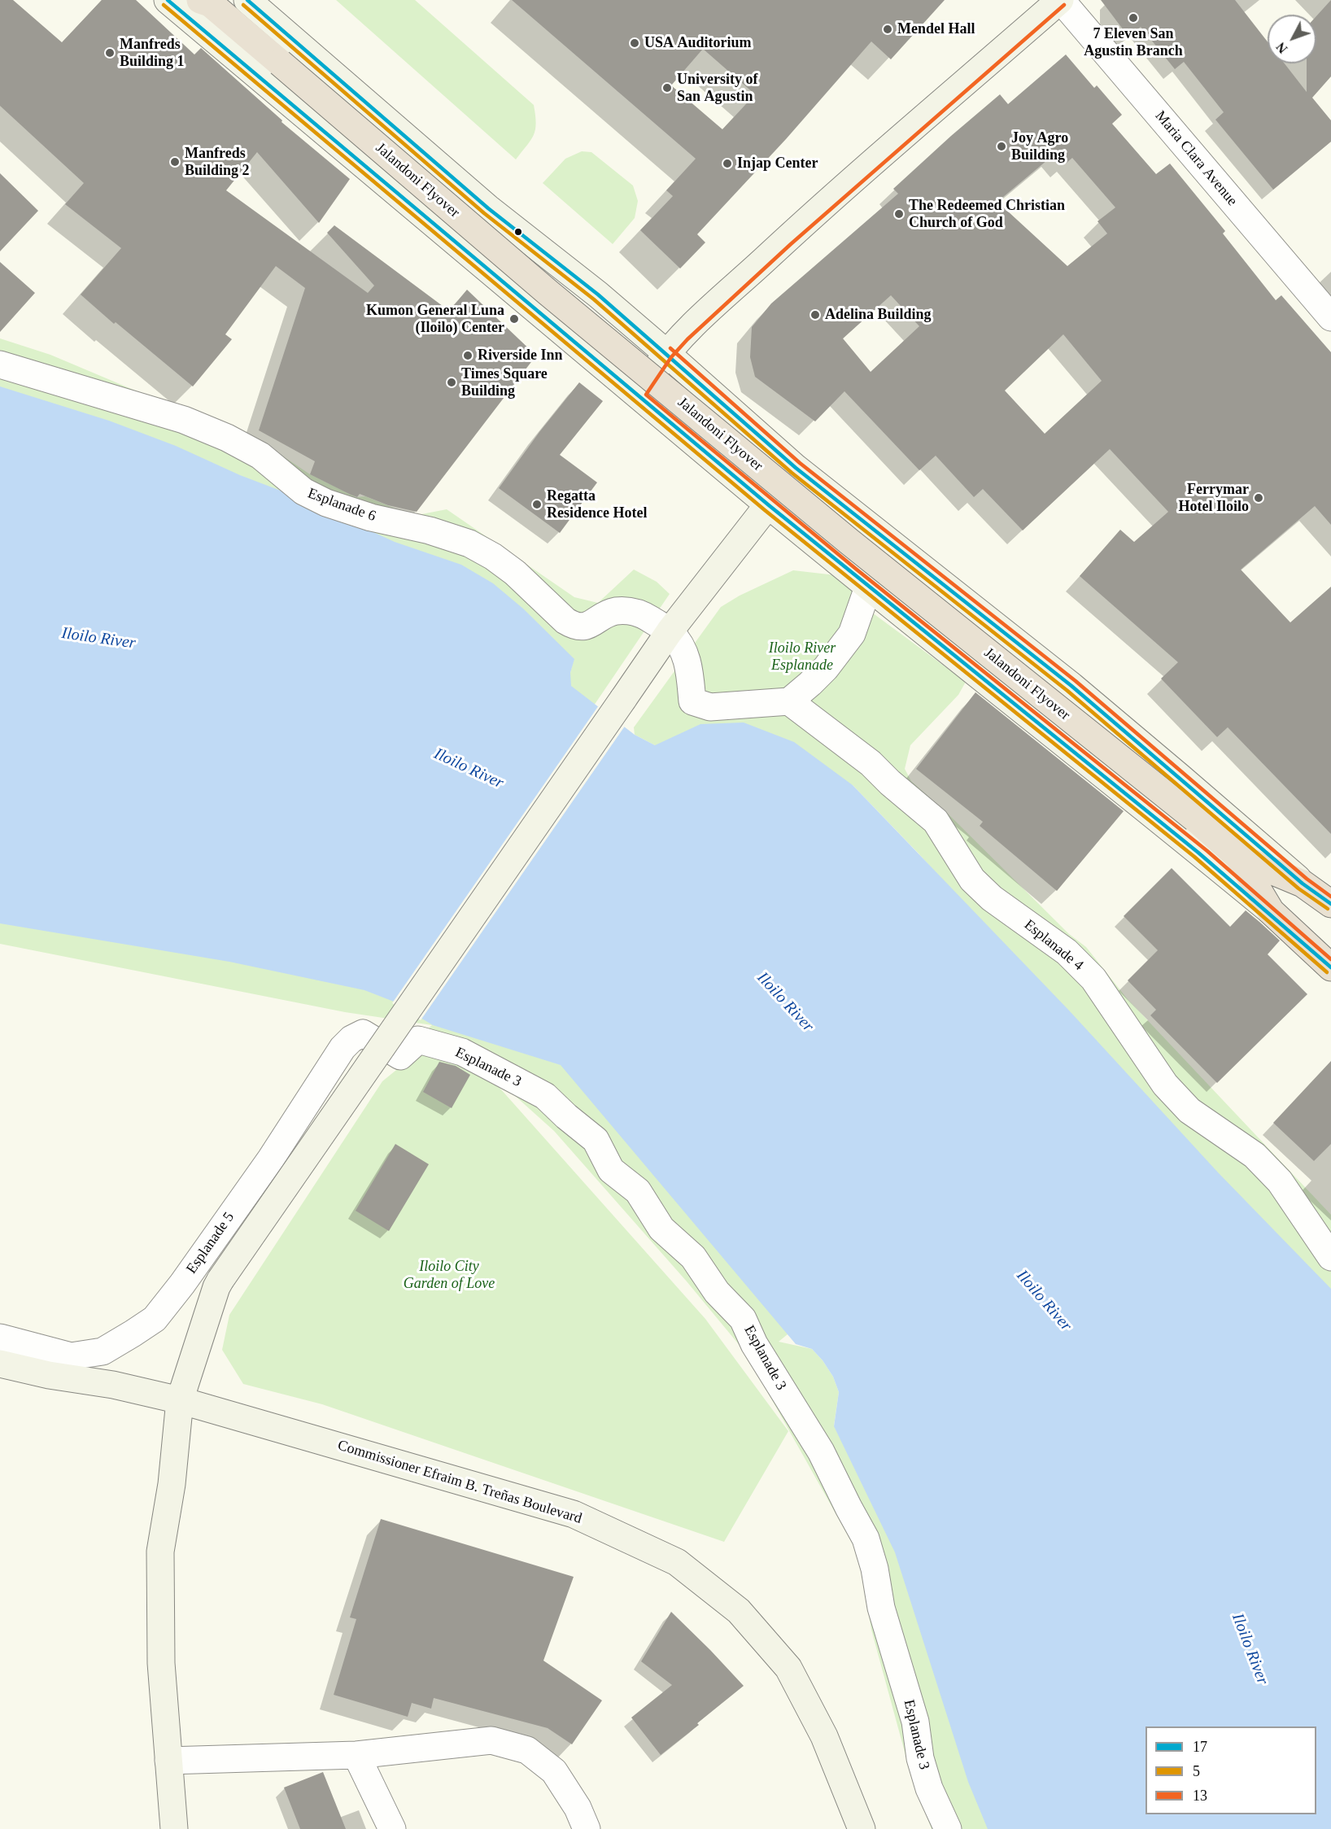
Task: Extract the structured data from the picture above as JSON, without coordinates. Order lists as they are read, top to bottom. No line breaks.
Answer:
{"streets":{"highway":["Jalandoni Flyover"],"main road":["Commissioner Efraim B. Treñas Boulevard"],"street":["Maria Clara Avenue","Esplanade 6","Esplanade 4","Esplanade 3","Esplanade 5"]},"crossings":[["Esplanade 3","Esplanade 5"]],"water":["Iloilo River"],"parks":["Iloilo River Esplanade","Iloilo City Garden of Love"],"places":["7 Eleven San Agustin Branch","Mendel Hall","USA Auditorium","Manfreds Building 1","University of San Agustin","Joy Agro Building","Manfreds Building 2","Injap Center","The Redeemed Christian Church of God","Adelina Building","Kumon General Luna (Iloilo) Center","Riverside Inn","Times Square Building","Ferrymar Hotel Iloilo","Regatta Residence Hotel"],"lines":["transit line 17","transit line 5","transit line 13"],"legend":["17","5","13"],"north":"bottom left"}
